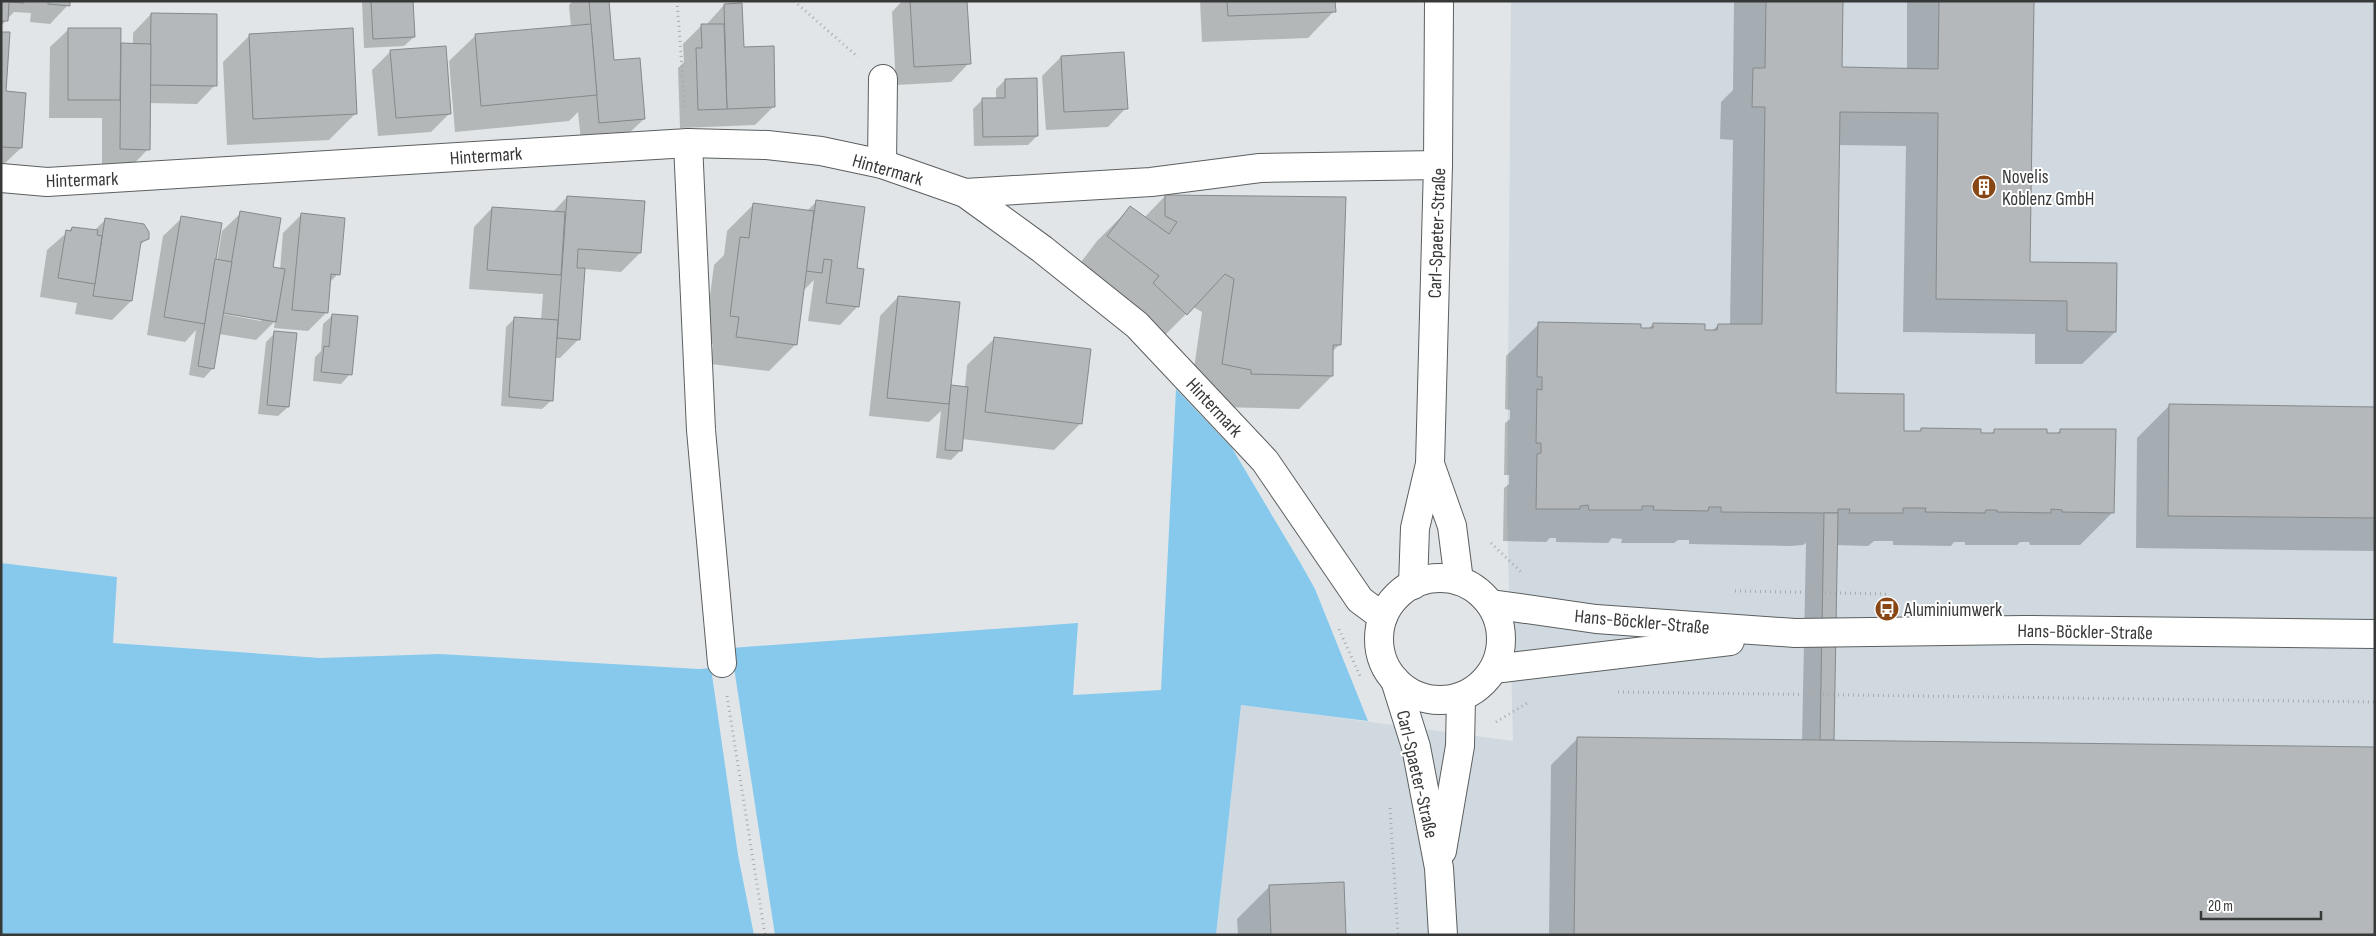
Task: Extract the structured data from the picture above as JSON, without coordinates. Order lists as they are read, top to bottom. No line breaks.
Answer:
{"streets":{"street":["Hintermark","Carl-Spaeter-Straße","Hans-Böckler-Straße"]},"crossings":[["Hintermark","Carl-Spaeter-Straße"],["Hintermark","Hans-Böckler-Straße"],["Carl-Spaeter-Straße","Hans-Böckler-Straße"]],"places":{"building":["Novelis Koblenz GmbH"],"bus stop":["Aluminiumwerk"]},"scale_bar":"20 m"}
